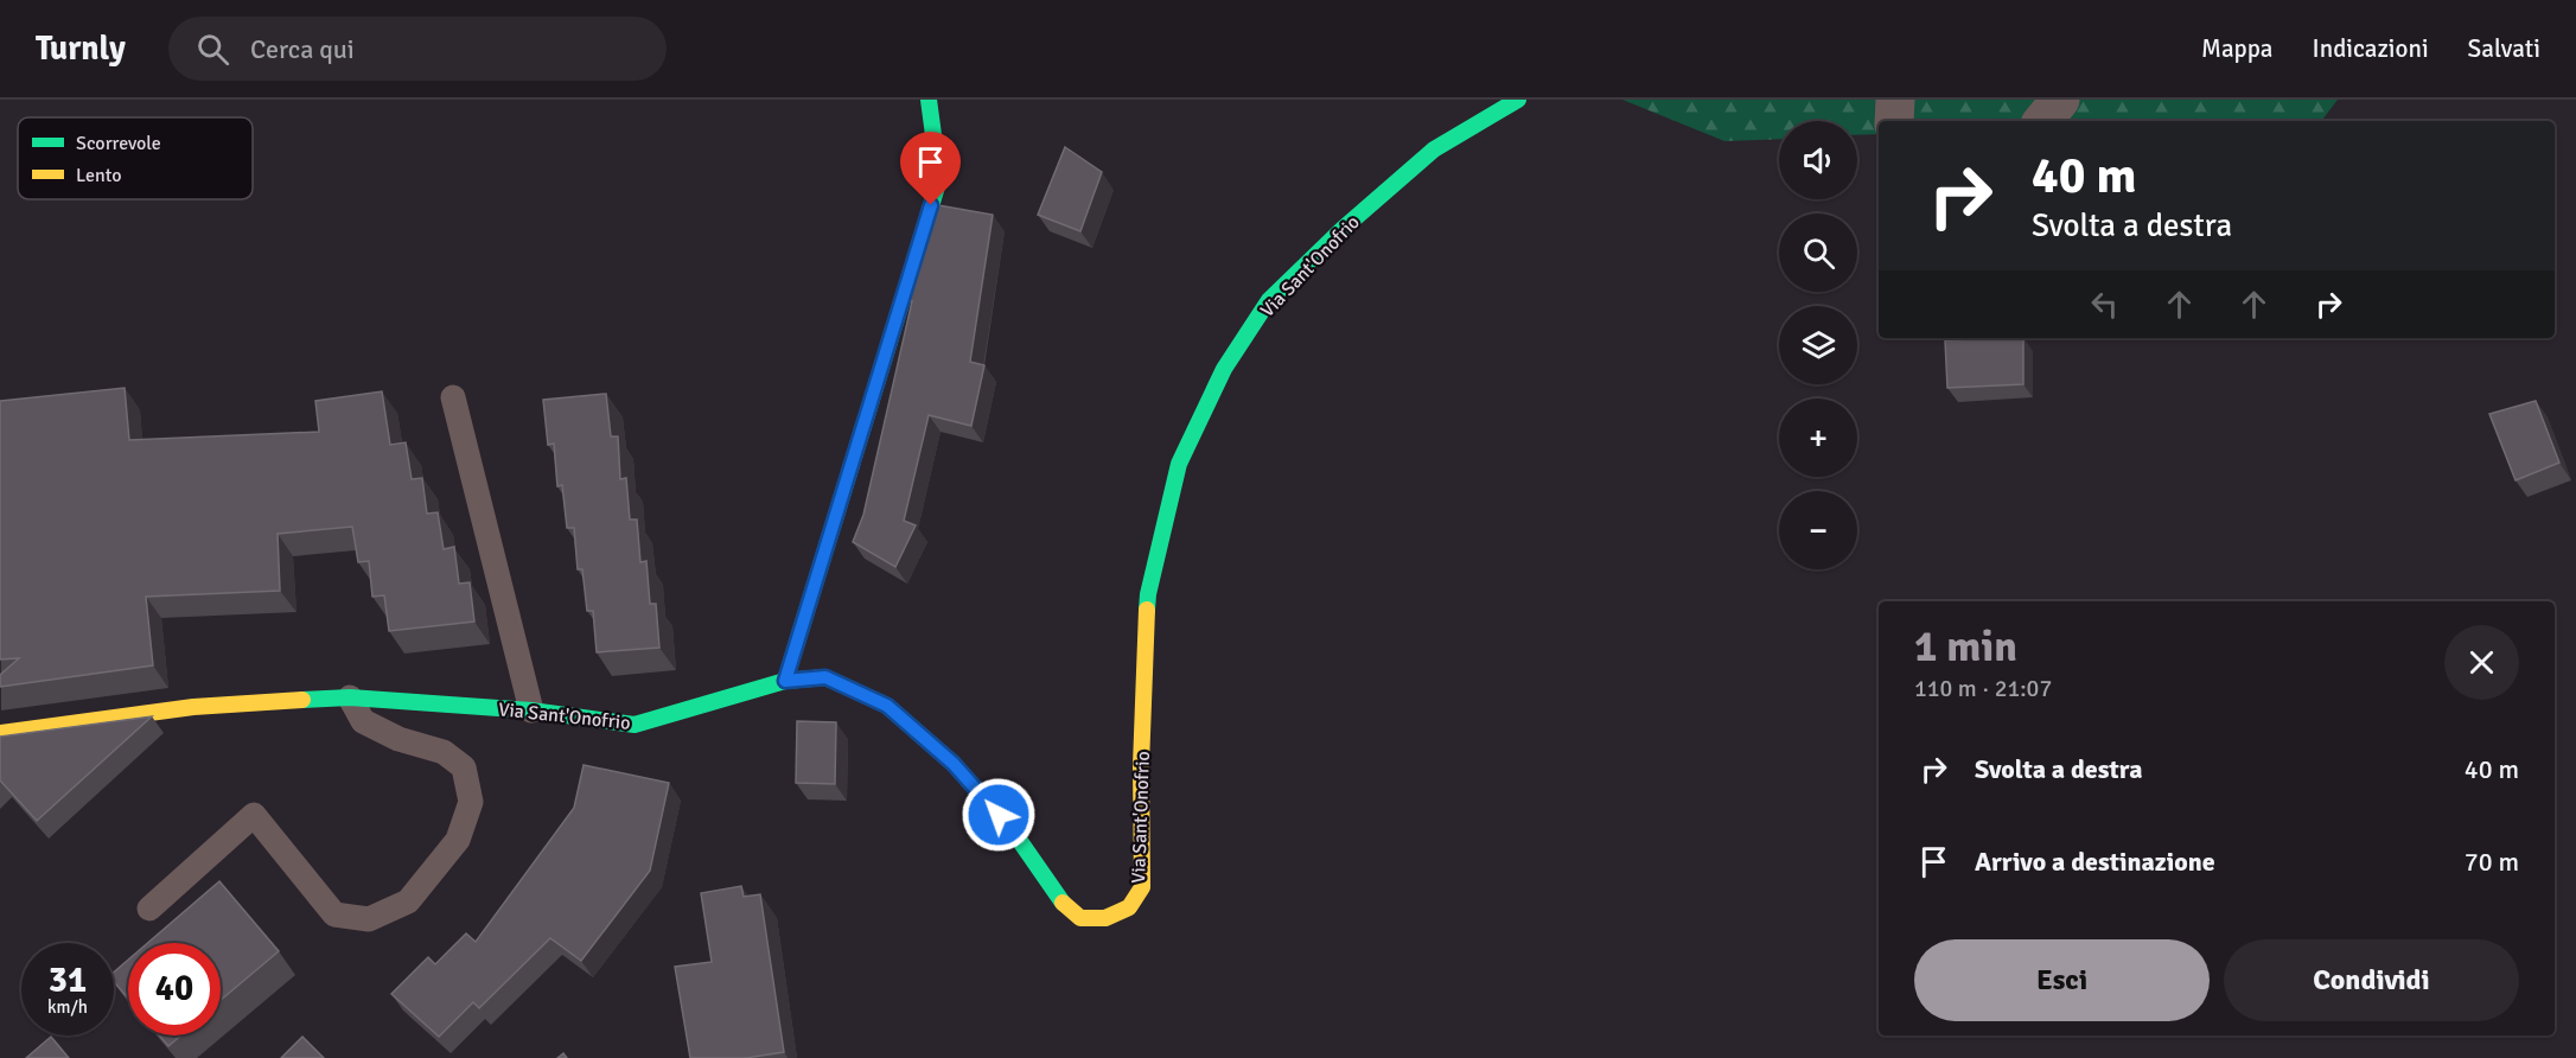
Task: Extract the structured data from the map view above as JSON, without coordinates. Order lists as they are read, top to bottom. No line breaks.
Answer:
{"streets":{"street":["Via Sant'Onofrio"]},"legend":["Scorrevole","Lento"],"page":{"header":"Turnly","search":"Cerca qui","nav":["Mappa","Indicazioni","Salvati"],"map_buttons":["+","−"],"turn":["40 m","Svolta a destra"],"heading":["1 min","110 m · 21:07"],"list":[{"name":"Svolta a destra","value":"40 m"},{"name":"Arrivo a destinazione","value":"70 m"}],"buttons":["Esci","Condividi"],"speed":"31 km/h","limit":"40"}}
